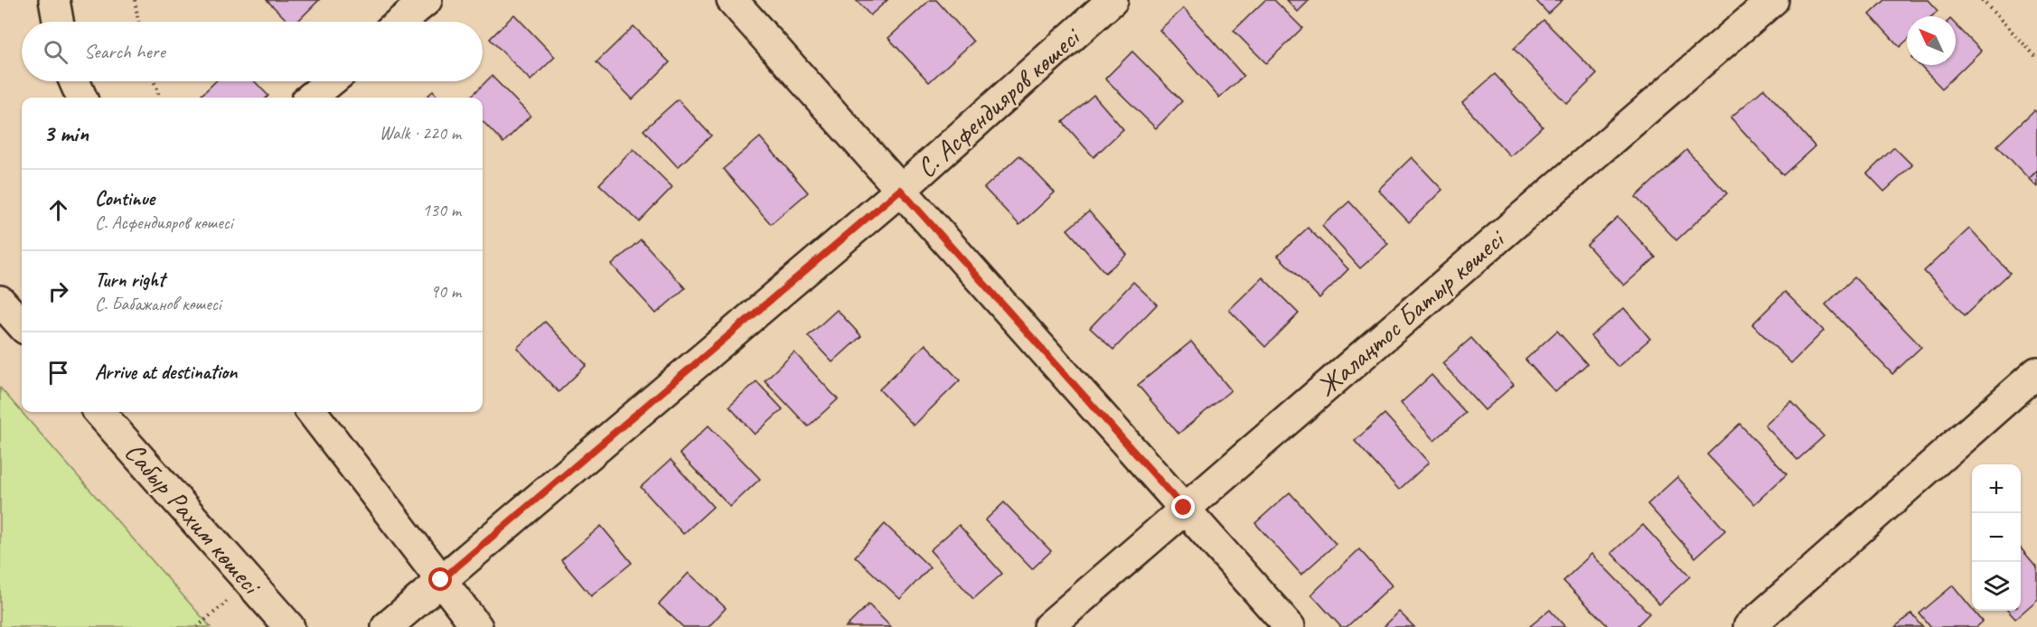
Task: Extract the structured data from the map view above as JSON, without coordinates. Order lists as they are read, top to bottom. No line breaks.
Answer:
{"streets":{"street":["С. Асфендияров көшесі","Жалаңтос Батыр көшесі","Сабыр Рахим көшесі"]},"north":"top left","page":{"search":"Search here","heading":["3 min","Walk · 220 m"],"list":[["Continue","С. Асфендияров көшесі","130 m"],["Turn right","С. Бабажанов көшесі","90 m"],"Arrive at destination"],"map_buttons":["+","−"]}}
